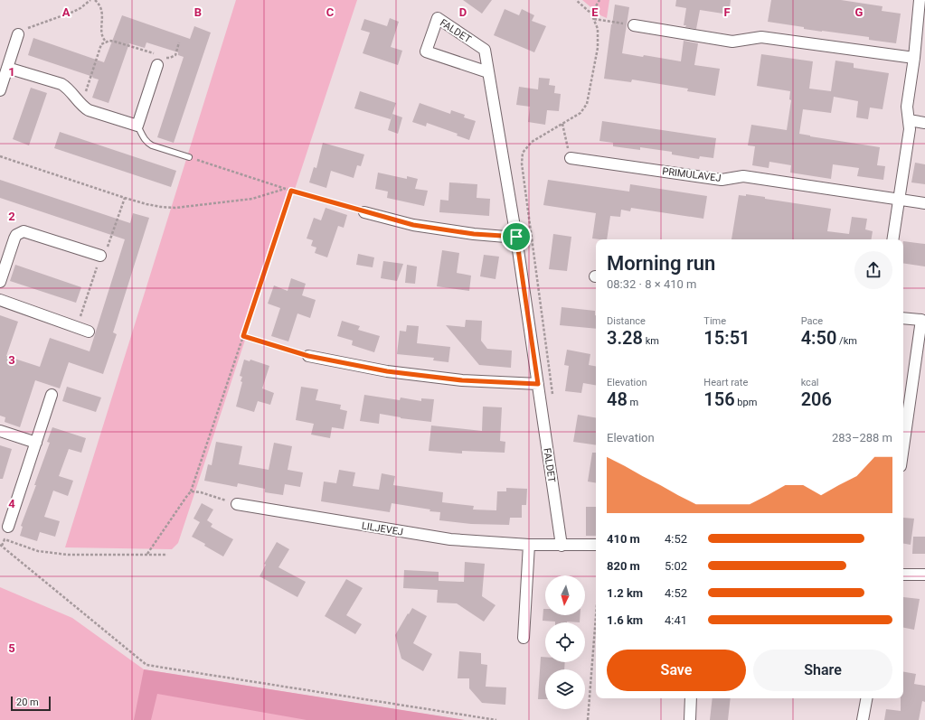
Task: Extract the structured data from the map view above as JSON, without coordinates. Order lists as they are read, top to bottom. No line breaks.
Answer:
{"streets":{"street":["FALDET","PRIMULAVEJ","LILJEVEJ"]},"crossings":[["FALDET","LILJEVEJ"]],"scale_bar":"20 m","north":"bottom","page":{"heading":["Morning run","08:32 · 8 × 410 m"],"stats":[["Distance","3.28 km"],["Time","15:51"],["Pace","4:50 /km"],["Elevation","48 m"],["Heart rate","156 bpm"],["kcal","206"]],"chart":["Elevation","283–288 m"],"list":[{"name":"410 m","note":"4:52"},{"name":"820 m","note":"5:02"},{"name":"1.2 km","note":"4:52"},{"name":"1.6 km","note":"4:41"}],"buttons":["Save","Share"],"scale":"20 m"},"grid":{"columns":["A","B","C","D","E","F","G"],"rows":["1","2","3","4","5"]}}
